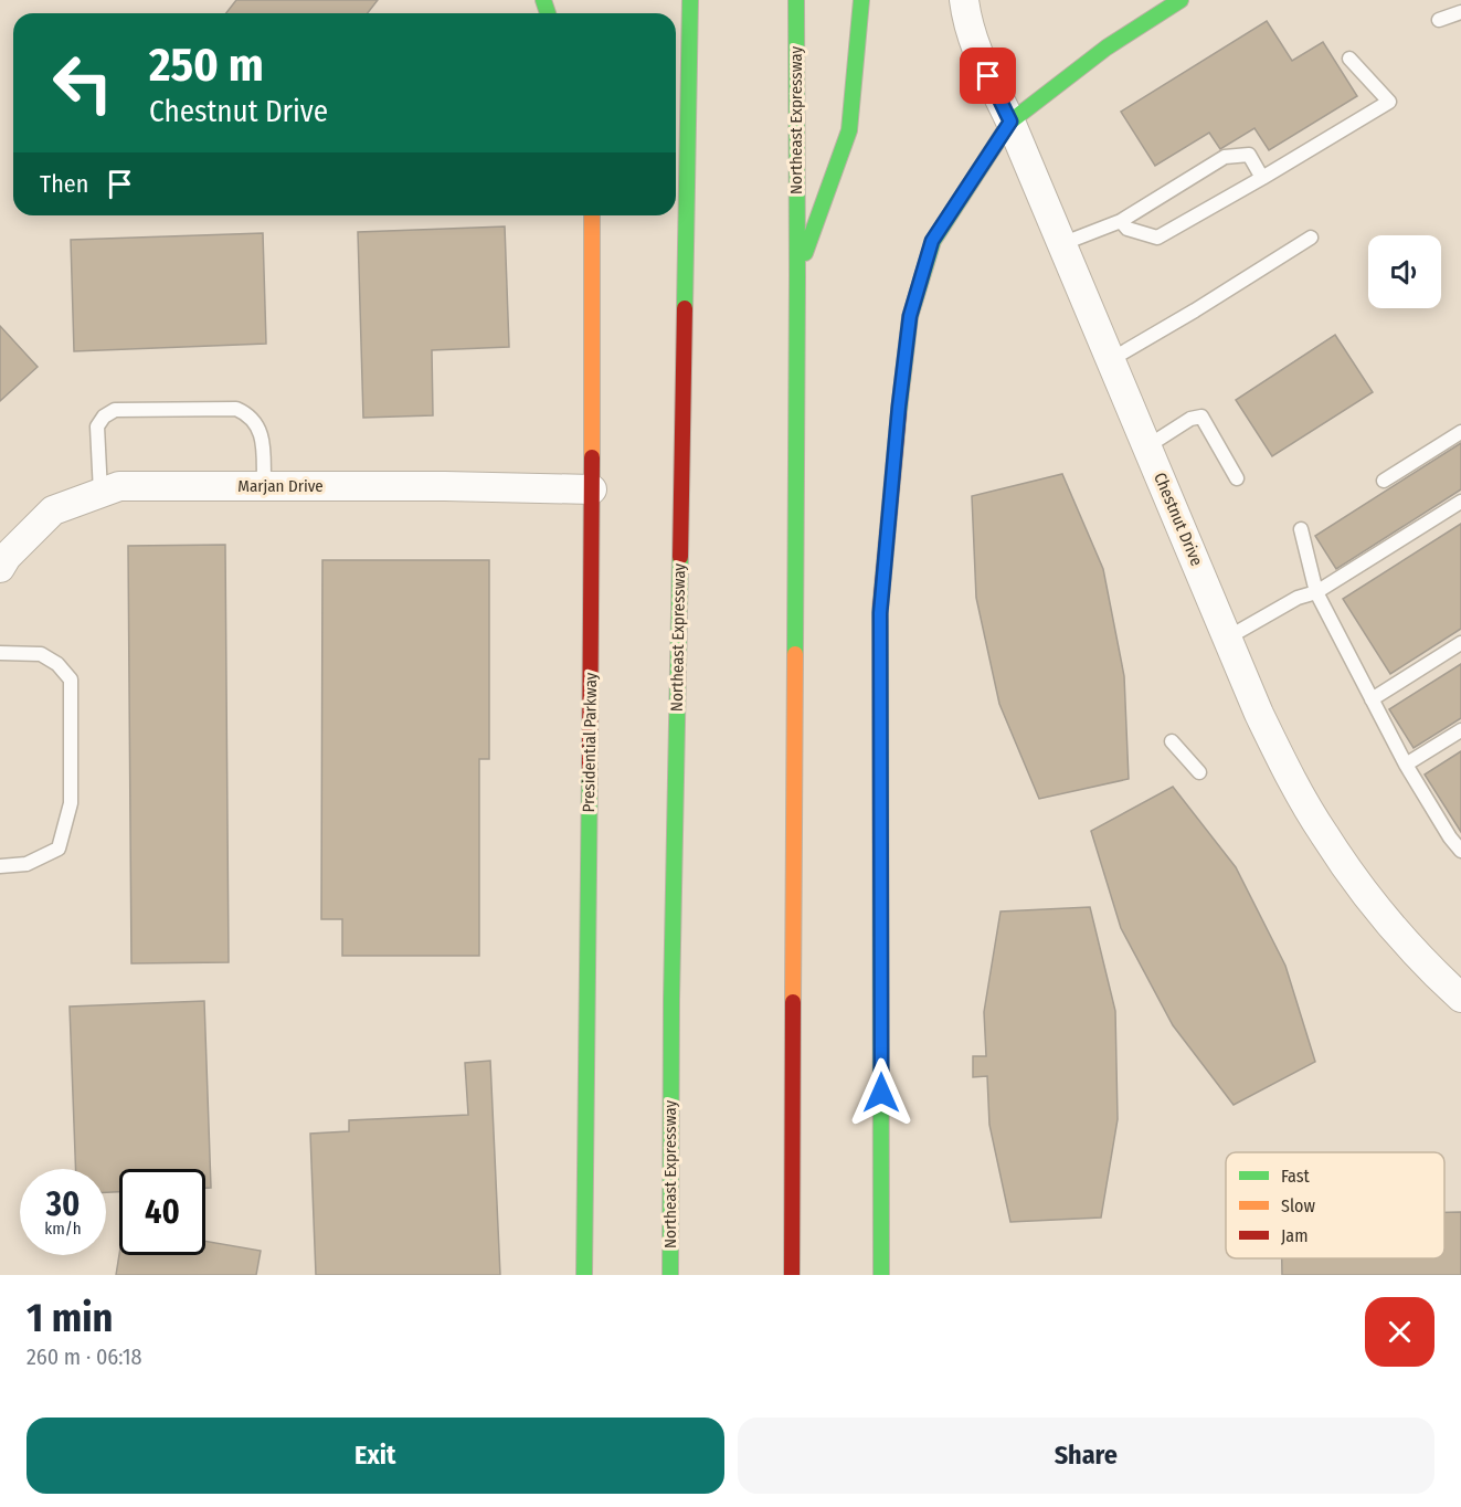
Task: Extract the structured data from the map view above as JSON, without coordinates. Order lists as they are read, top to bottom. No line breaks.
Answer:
{"streets":{"main road":["Northeast Expressway","Presidential Parkway"],"street":["Marjan Drive","Chestnut Drive"]},"crossings":[["Marjan Drive","Presidential Parkway"]],"legend":["Fast","Slow","Jam"],"page":{"turn":["250 m","Chestnut Drive"],"then":"Then","speed":"30 km/h","limit":"40","heading":["1 min","260 m · 06:18"],"buttons":["Exit","Share"]}}
